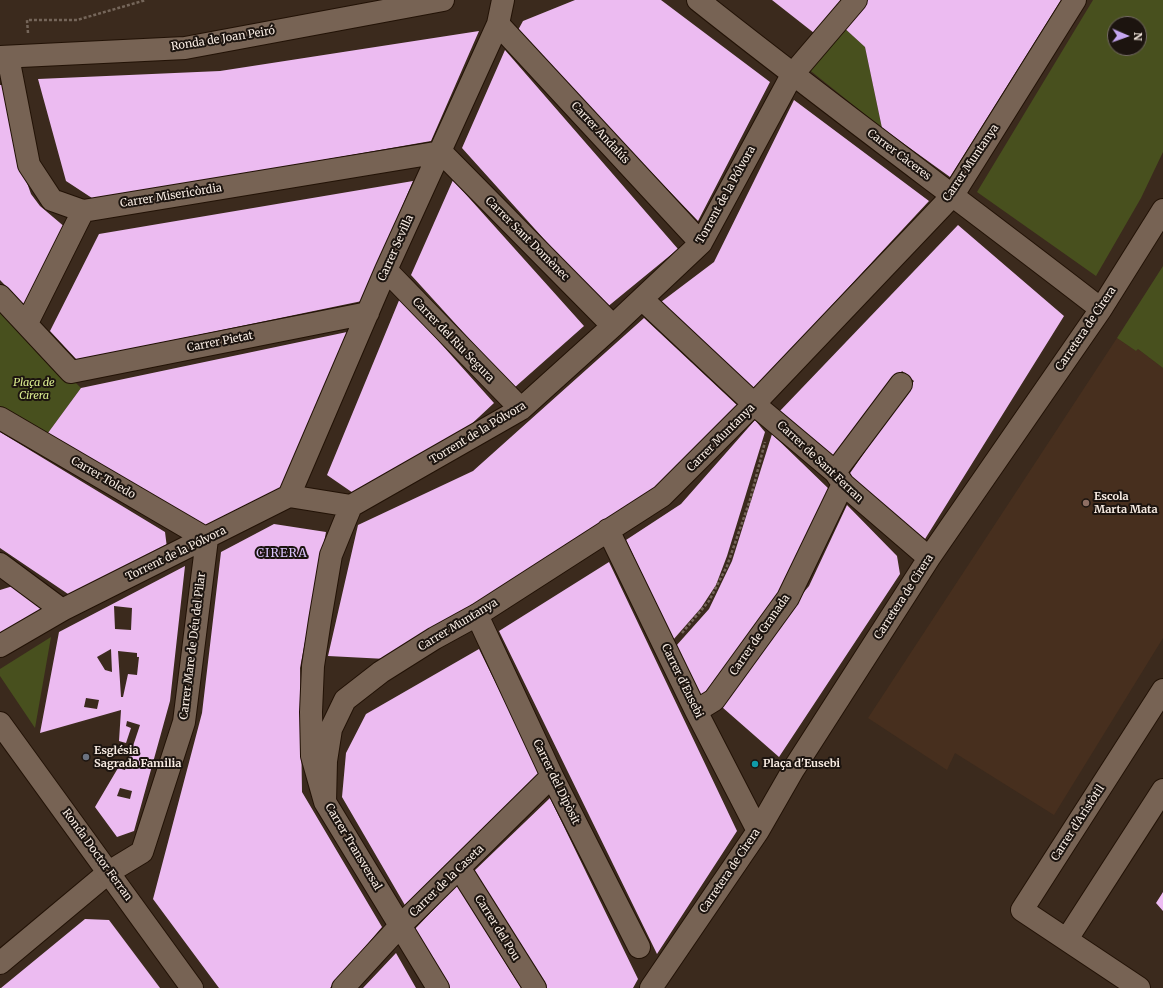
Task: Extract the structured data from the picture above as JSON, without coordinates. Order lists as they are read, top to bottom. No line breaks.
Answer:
{"streets":{"street":["Ronda de Joan Peiró","Carrer Andalús","Carrer Càceres","Carrer Muntanya","Torrent de la Pólvora","Carrer Misericòrdia","Carrer Sant Domènec","Carrer Sevilla","Carretera de Cirera","Carrer del Riu Segura","Carrer Pietat","Carrer de Sant Ferran","Carrer Toledo","Carrer de Granada","Carrer Mare de Déu del Pilar","Carrer d'Eusebi","Carrer del Dipòsit","Carrer d'Aristòtil","Carrer Transversal","Ronda Doctor Ferran","Carrer de la Caseta","Carrer del Pou"]},"crossings":[["Ronda de Joan Peiró","Carrer Misericòrdia"],["Carrer Andalús","Torrent de la Pólvora"],["Carrer Andalús","Carrer Sevilla"],["Carrer Càceres","Carrer Muntanya"],["Carrer Càceres","Torrent de la Pólvora"],["Carrer Càceres","Carretera de Cirera"],["Carrer Muntanya","Carrer de Sant Ferran"],["Carrer Muntanya","Carrer d'Eusebi"],["Carrer Muntanya","Carrer del Dipòsit"],["Carrer Muntanya","Carrer Transversal"],["Torrent de la Pólvora","Carrer Sant Domènec"],["Torrent de la Pólvora","Carrer Sevilla"],["Torrent de la Pólvora","Carrer del Riu Segura"],["Torrent de la Pólvora","Carrer de Sant Ferran"],["Torrent de la Pólvora","Carrer Toledo"],["Torrent de la Pólvora","Carrer Mare de Déu del Pilar"],["Torrent de la Pólvora","Carrer Transversal"],["Carrer Misericòrdia","Carrer Sant Domènec"],["Carrer Misericòrdia","Carrer Sevilla"],["Carrer Sant Domènec","Carrer Sevilla"],["Carrer Sevilla","Carrer del Riu Segura"],["Carrer Sevilla","Carrer Pietat"],["Carretera de Cirera","Carrer de Sant Ferran"],["Carretera de Cirera","Carrer d'Eusebi"],["Carrer de Sant Ferran","Carrer de Granada"],["Carrer Toledo","Carrer Mare de Déu del Pilar"],["Carrer de Granada","Carrer d'Eusebi"],["Carrer Mare de Déu del Pilar","Ronda Doctor Ferran"],["Carrer del Dipòsit","Carrer de la Caseta"],["Carrer Transversal","Carrer de la Caseta"],["Carrer de la Caseta","Carrer del Pou"]],"districts":["CIRERA"],"parks":["Plaça de Cirera"],"places":["Escola Marta Mata","Església Sagrada Familia","Plaça d'Eusebi"],"north":"right"}
